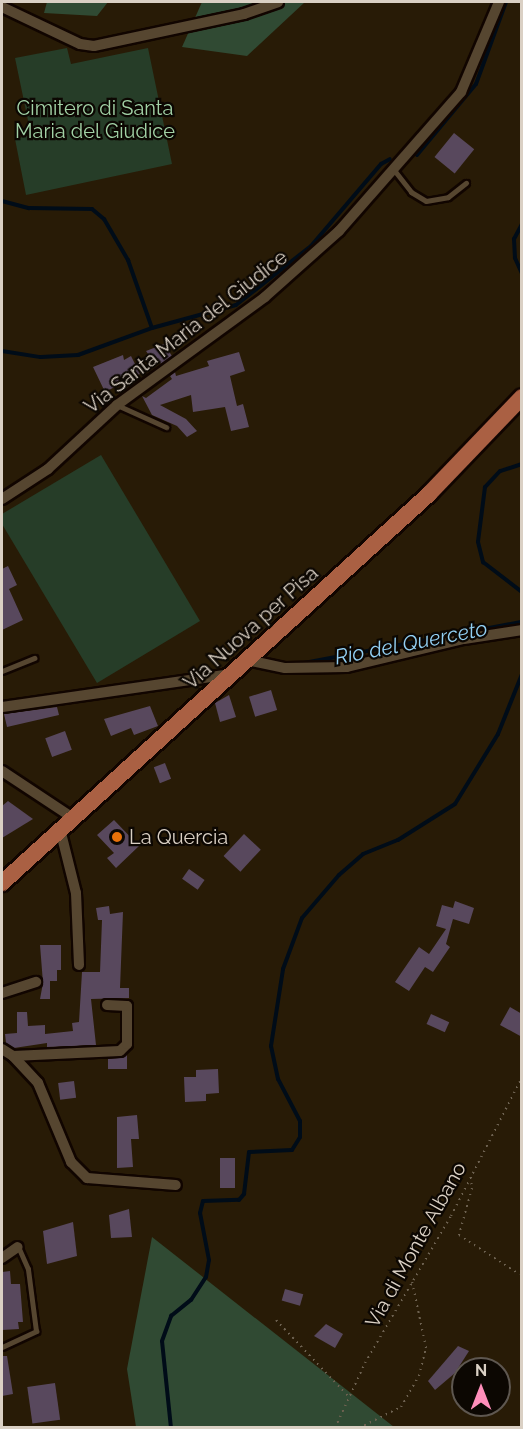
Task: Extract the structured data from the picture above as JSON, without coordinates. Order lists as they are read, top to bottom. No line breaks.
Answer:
{"streets":{"main road":["Via Nuova per Pisa"],"street":["Via Santa Maria del Giudice"],"path":["Via di Monte Albano"]},"water":["Rio del Querceto"],"parks":["Cimitero di Santa Maria del Giudice"],"places":["La Quercia"],"north":"top"}
